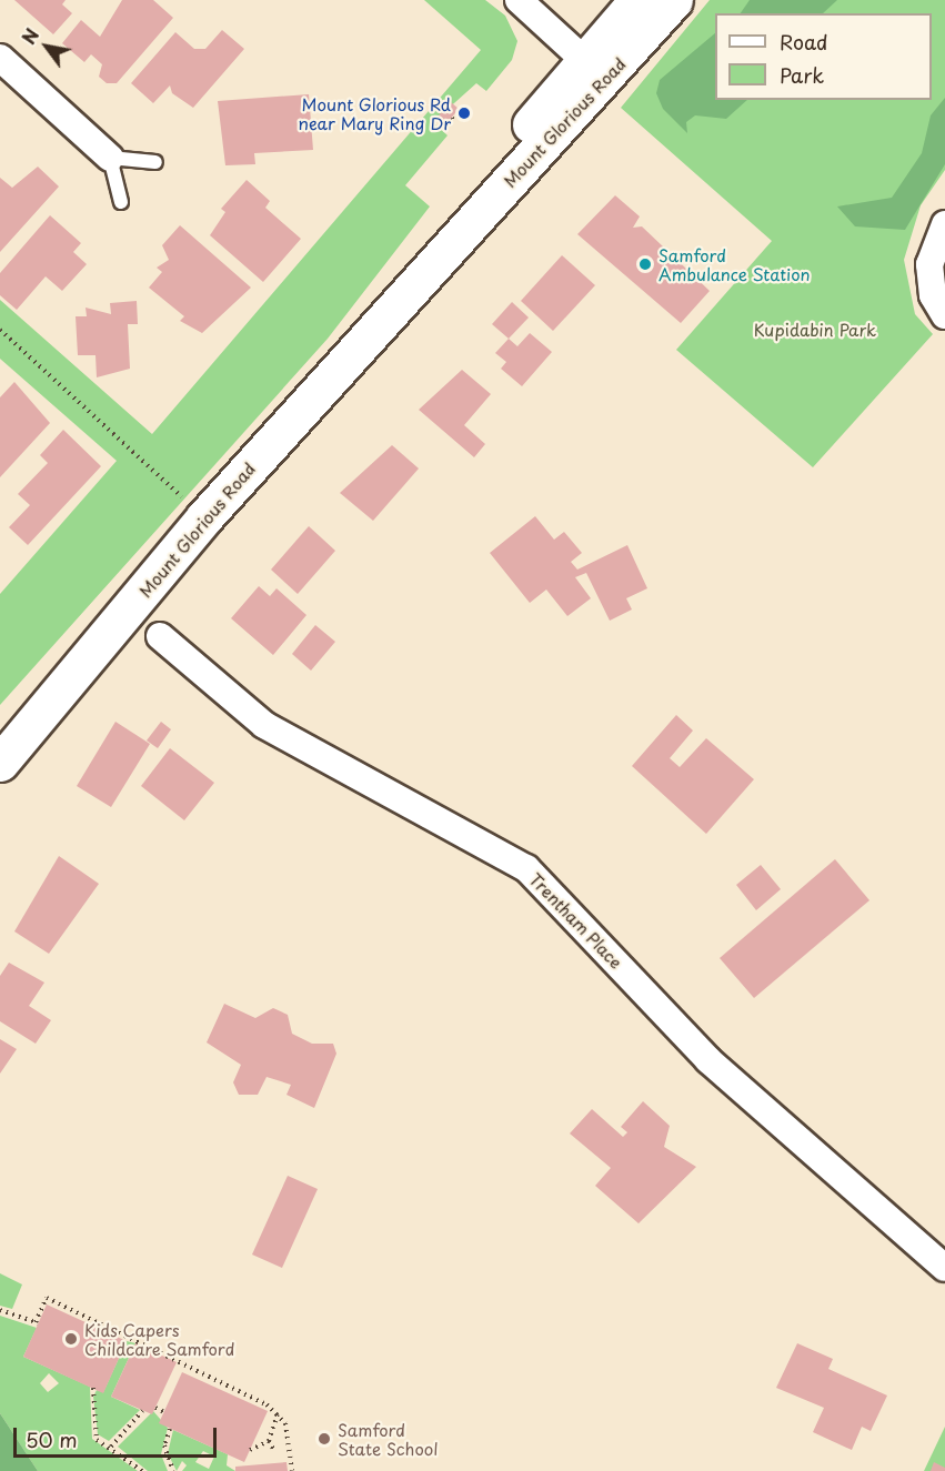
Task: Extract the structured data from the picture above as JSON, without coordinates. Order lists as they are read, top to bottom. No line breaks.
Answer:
{"streets":{"main road":["Mount Glorious Road"],"street":["Trentham Place"]},"parks":["Kupidabin Park"],"places":["Mount Glorious Rd near Mary Ring Dr","Samford Ambulance Station","Kids Capers Childcare Samford","Samford State School"],"legend":["Road","Park"],"scale_bar":"50 m","north":"top left"}
